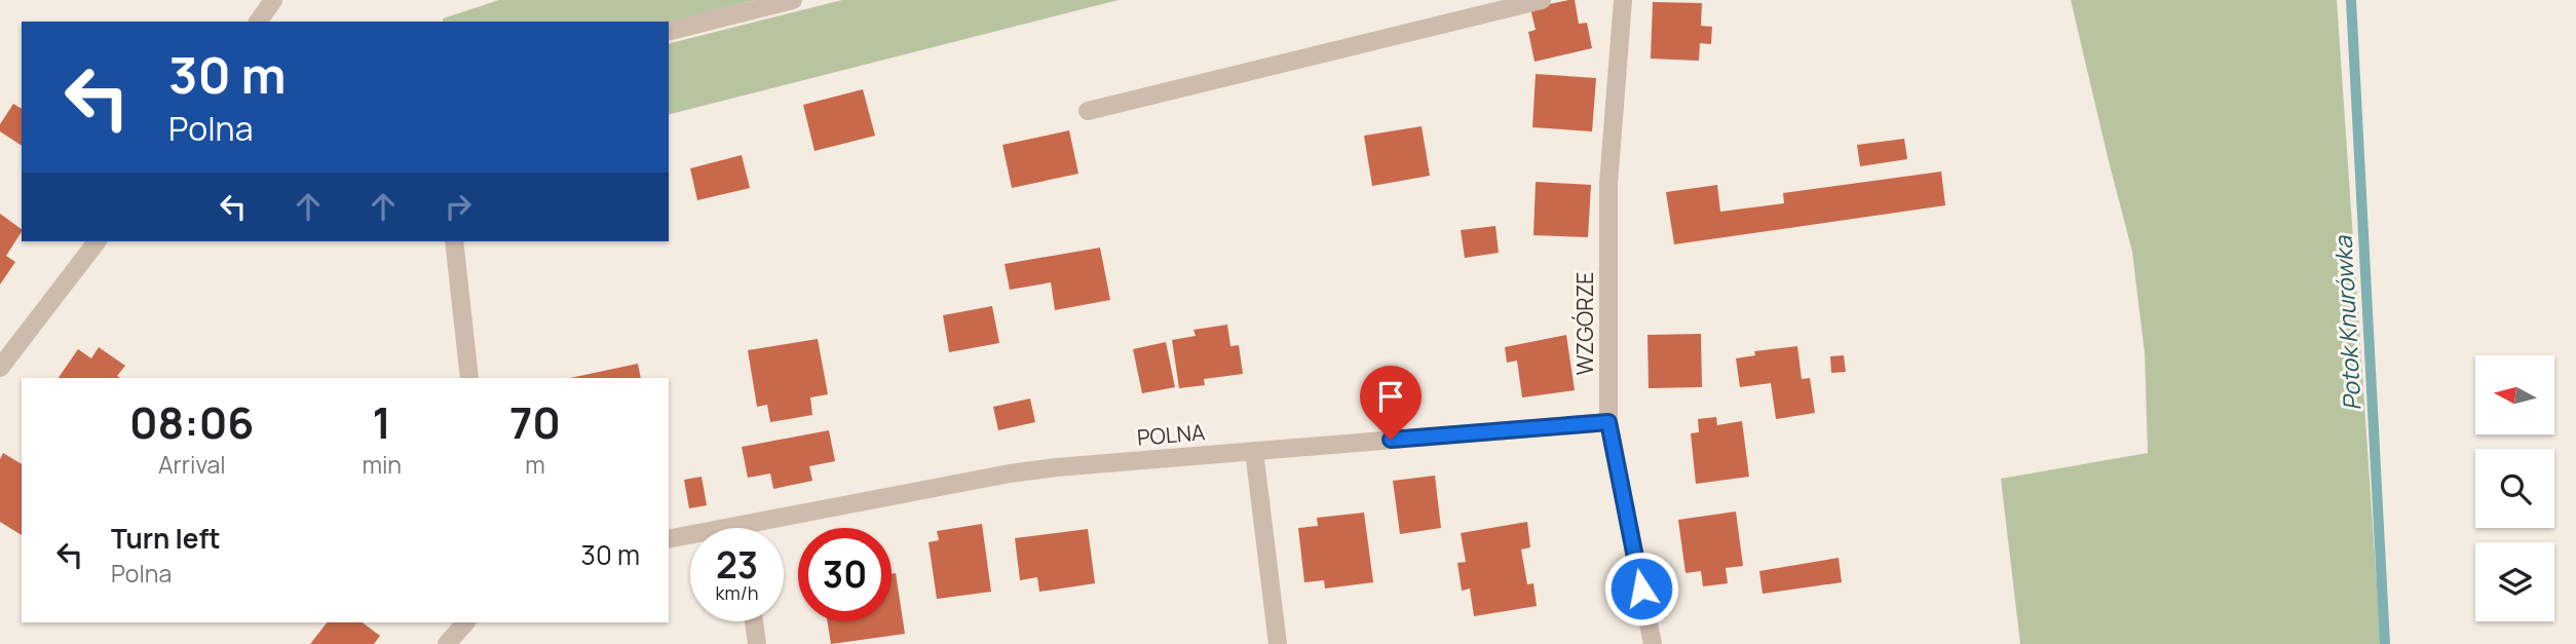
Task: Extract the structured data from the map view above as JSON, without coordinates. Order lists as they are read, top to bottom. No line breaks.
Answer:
{"streets":{"street":["WZGÓRZE","POLNA"]},"crossings":[["WZGÓRZE","POLNA"]],"water":["Potok Knurówka"],"north":"left","page":{"turn":["30 m","Polna"],"eta":["08:06","Arrival","1","min","70","m"],"list":[{"name":"Turn left","note":"Polna","value":"30 m"}],"speed":"23 km/h","limit":"30"}}
